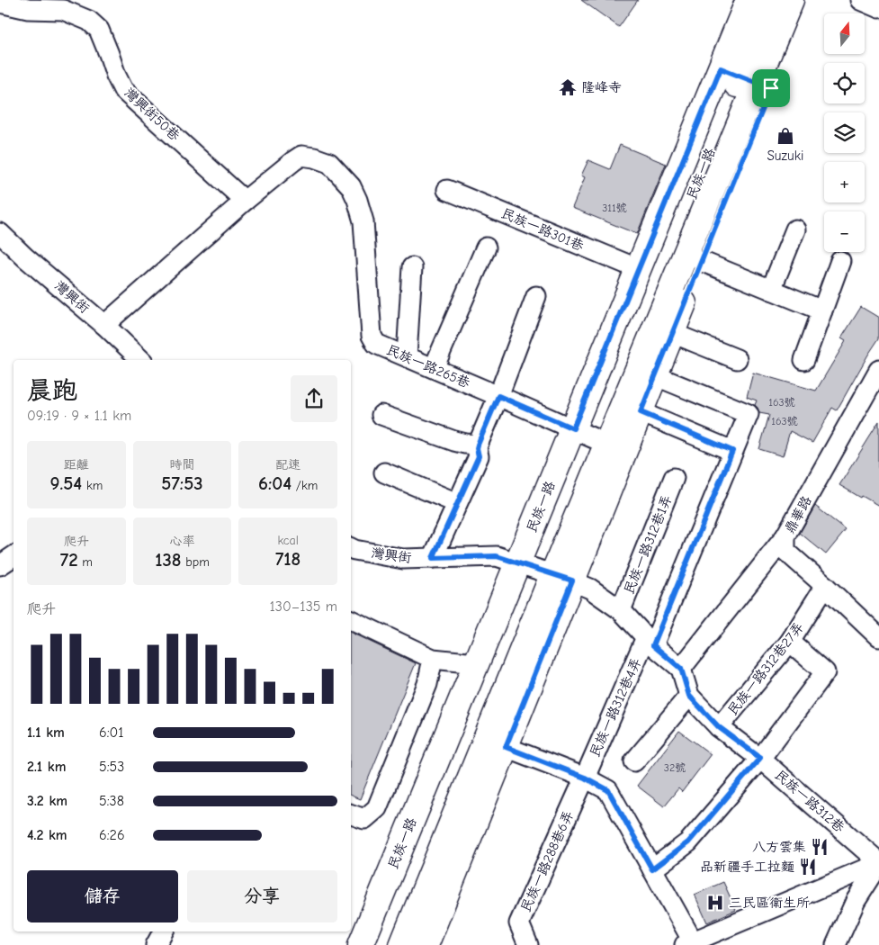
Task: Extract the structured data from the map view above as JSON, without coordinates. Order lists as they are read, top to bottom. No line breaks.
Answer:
{"streets":{"main road":["民族一路"],"street":["灣興街50巷","民族一路301巷","灣興街","民族一路265巷","鼎華路","民族一路312巷1弄","民族一路312巷27弄","民族一路312巷4弄","民族一路312巷","民族一路288巷6弄"]},"crossings":[["灣興街50巷","民族一路265巷"],["民族一路","民族一路301巷"],["民族一路","灣興街"],["民族一路","民族一路265巷"],["民族一路","民族一路312巷4弄"],["鼎華路","民族一路312巷27弄"],["民族一路312巷27弄","民族一路312巷"],["民族一路312巷4弄","民族一路288巷6弄"]],"places":{"temple":["隆峰寺"],"shop":["Suzuki"],"restaurant":["八方雲集","品新疆手工拉麵"],"hospital":["三民區衛生所"]},"house_numbers":["311號","163號","163號","32號"],"north":"top","page":{"map_buttons":["+","−"],"heading":["晨跑","09:19 · 9 × 1.1 km"],"stats":[["距離","9.54 km"],["時間","57:53"],["配速","6:04 /km"],["爬升","72 m"],["心率","138 bpm"],["kcal","718"]],"chart":["爬升","130–135 m"],"list":[{"name":"1.1 km","note":"6:01"},{"name":"2.1 km","note":"5:53"},{"name":"3.2 km","note":"5:38"},{"name":"4.2 km","note":"6:26"}],"buttons":["儲存","分享"]}}
